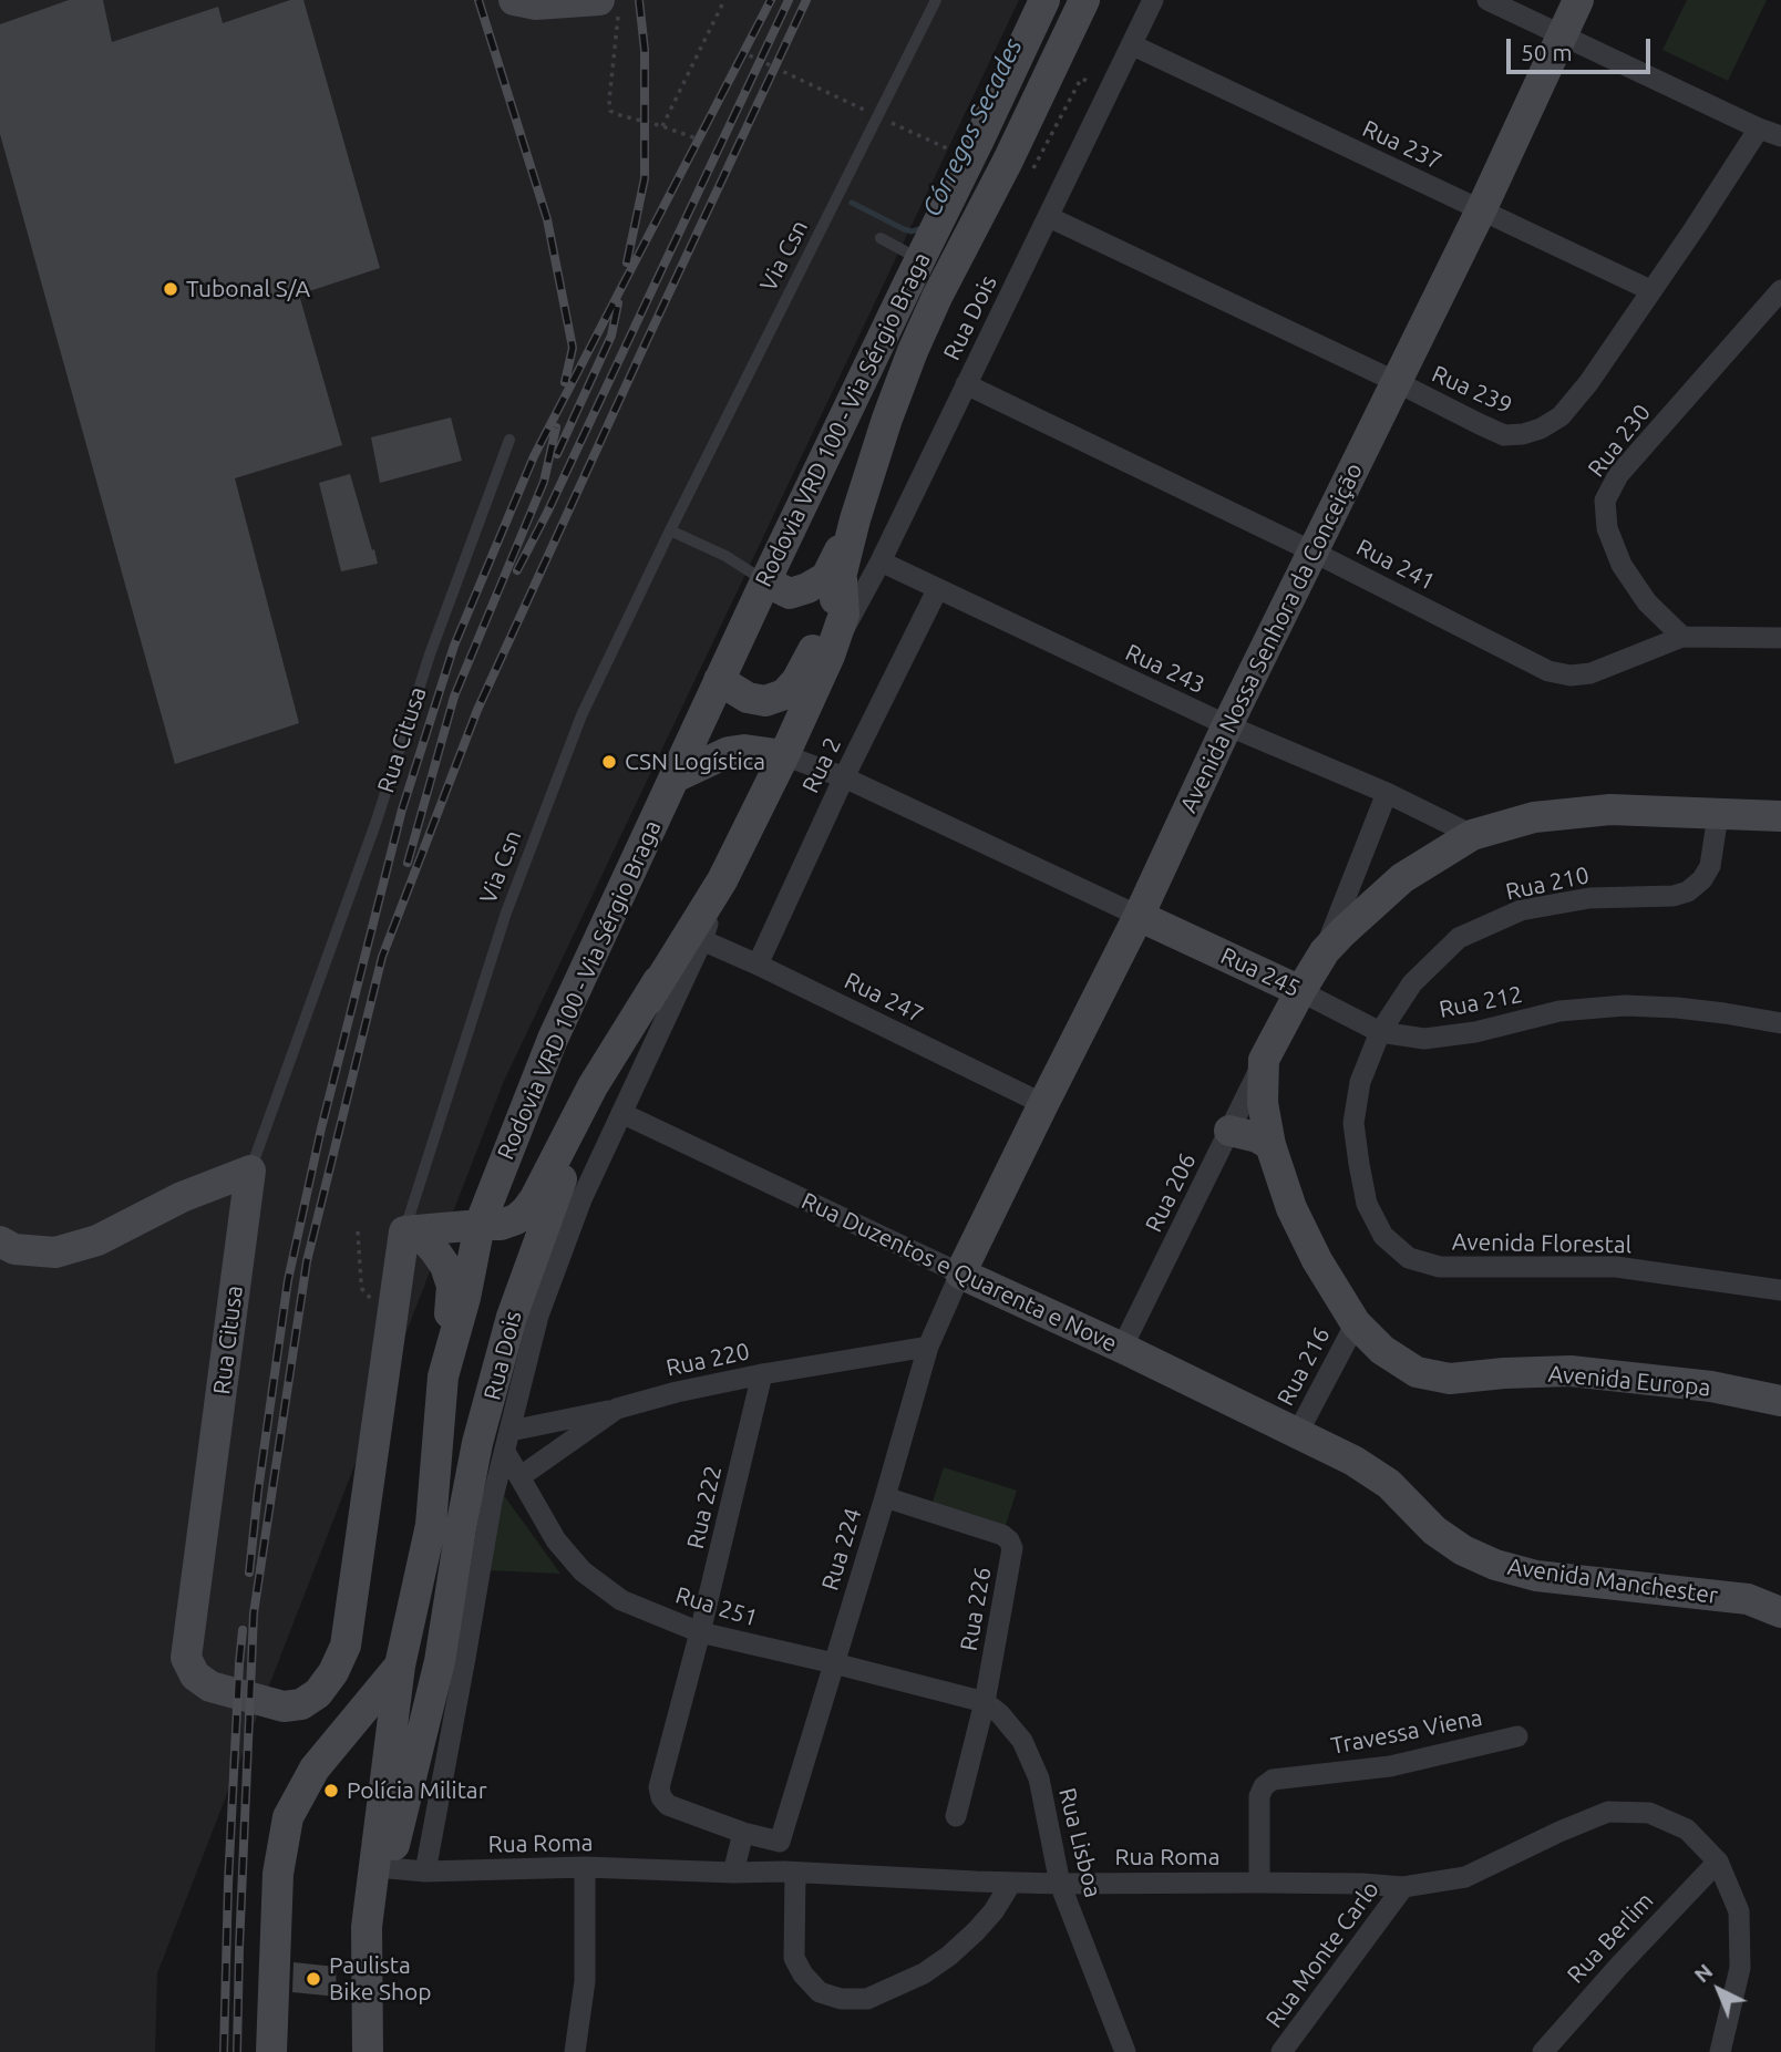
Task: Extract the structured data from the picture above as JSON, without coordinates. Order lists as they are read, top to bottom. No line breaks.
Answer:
{"streets":{"main road":["Rodovia VRD 100 - Via Sérgio Braga","Avenida Nossa Senhora da Conceição","Rua Citusa","Rua 245","Rua Duzentos e Quarenta e Nove","Avenida Europa","Avenida Manchester"],"street":["Rua 237","Rua Dois","Rua 239","Rua 230","Rua 241","Rua 243","Rua 2","Rua 210","Rua 247","Rua 212","Rua 206","Avenida Florestal","Rua 220","Rua 216","Rua 222","Rua 224","Rua 251","Rua 226","Travessa Viena","Rua Lisboa","Rua Roma","Rua Berlim","Rua Monte Carlo"],"lane":["Via Csn"]},"crossings":[["Rua 237","Rua Dois"],["Rua 237","Rua 239"],["Rua 237","Avenida Nossa Senhora da Conceição"],["Via Csn","Rua Citusa"],["Rua Dois","Rua 239"],["Rua Dois","Rodovia VRD 100 - Via Sérgio Braga"],["Rua Dois","Rua 241"],["Rua Dois","Rua 243"],["Rua Dois","Rua 247"],["Rua Dois","Rua Duzentos e Quarenta e Nove"],["Rua Dois","Rua 251"],["Rua Dois","Rua Roma"],["Rua 239","Avenida Nossa Senhora da Conceição"],["Rodovia VRD 100 - Via Sérgio Braga","Rua Roma"],["Rua 230","Rua 241"],["Rua 241","Avenida Nossa Senhora da Conceição"],["Avenida Nossa Senhora da Conceição","Rua 243"],["Avenida Nossa Senhora da Conceição","Rua 245"],["Avenida Nossa Senhora da Conceição","Rua 247"],["Avenida Nossa Senhora da Conceição","Rua Duzentos e Quarenta e Nove"],["Avenida Nossa Senhora da Conceição","Rua 224"],["Rua 243","Rua 2"],["Rua 2","Rua 247"],["Rua 210","Rua 245"],["Rua 210","Rua 212"],["Rua 210","Avenida Florestal"],["Rua 245","Rua 212"],["Rua 245","Avenida Florestal"],["Rua 212","Avenida Florestal"],["Rua 206","Rua Duzentos e Quarenta e Nove"],["Rua 206","Avenida Europa"],["Rua Duzentos e Quarenta e Nove","Rua 216"],["Rua Duzentos e Quarenta e Nove","Rua 224"],["Rua Duzentos e Quarenta e Nove","Avenida Manchester"],["Rua 220","Rua 222"],["Rua 220","Rua 224"],["Rua 220","Rua 251"],["Rua 216","Avenida Europa"],["Rua 216","Avenida Manchester"],["Rua 222","Rua 224"],["Rua 222","Rua 251"],["Rua 224","Rua 251"],["Rua 224","Rua 226"],["Rua 251","Rua 226"],["Rua 251","Rua Lisboa"],["Rua 226","Rua Lisboa"],["Travessa Viena","Rua Roma"],["Rua Lisboa","Rua Roma"],["Rua Roma","Rua Berlim"],["Rua Roma","Rua Monte Carlo"]],"water":["Córregos Secades"],"places":["Tubonal S/A","CSN Logística","Polícia Militar","Paulista Bike Shop"],"scale_bar":"50 m","north":"top left"}
